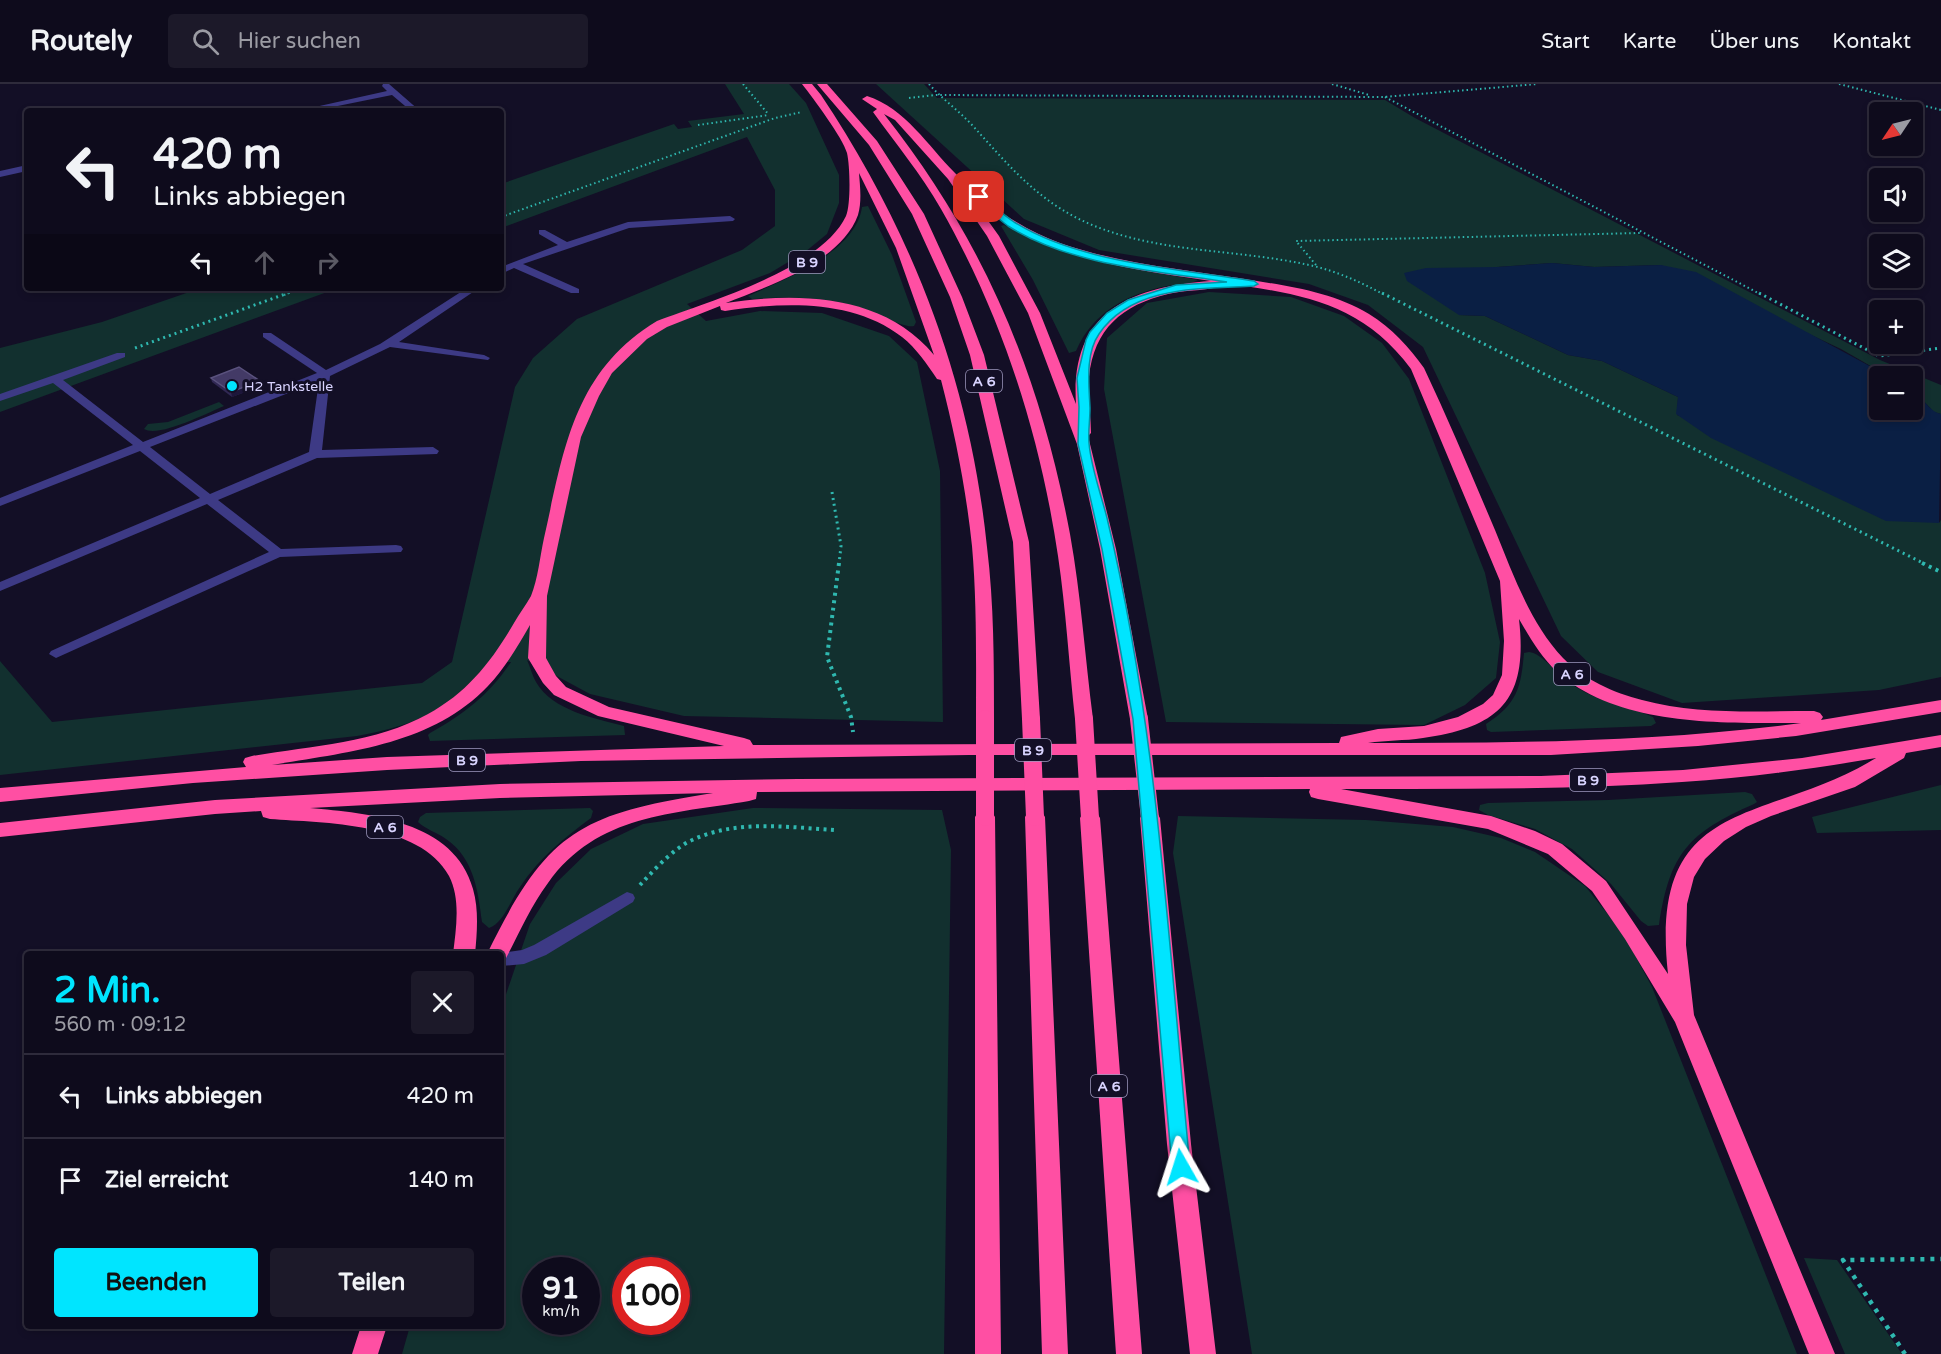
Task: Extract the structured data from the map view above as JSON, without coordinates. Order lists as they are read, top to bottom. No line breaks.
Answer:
{"streets":{"highway":["B 9","A 6"]},"crossings":[["B 9","A 6"]],"places":["H2 Tankstelle"],"north":"bottom left","page":{"header":"Routely","search":"Hier suchen","nav":["Start","Karte","Über uns","Kontakt"],"map_buttons":["+","−"],"turn":["420 m","Links abbiegen"],"heading":["2 Min.","560 m · 09:12"],"list":[{"name":"Links abbiegen","value":"420 m"},{"name":"Ziel erreicht","value":"140 m"}],"buttons":["Beenden","Teilen"],"speed":"91 km/h","limit":"100"}}
